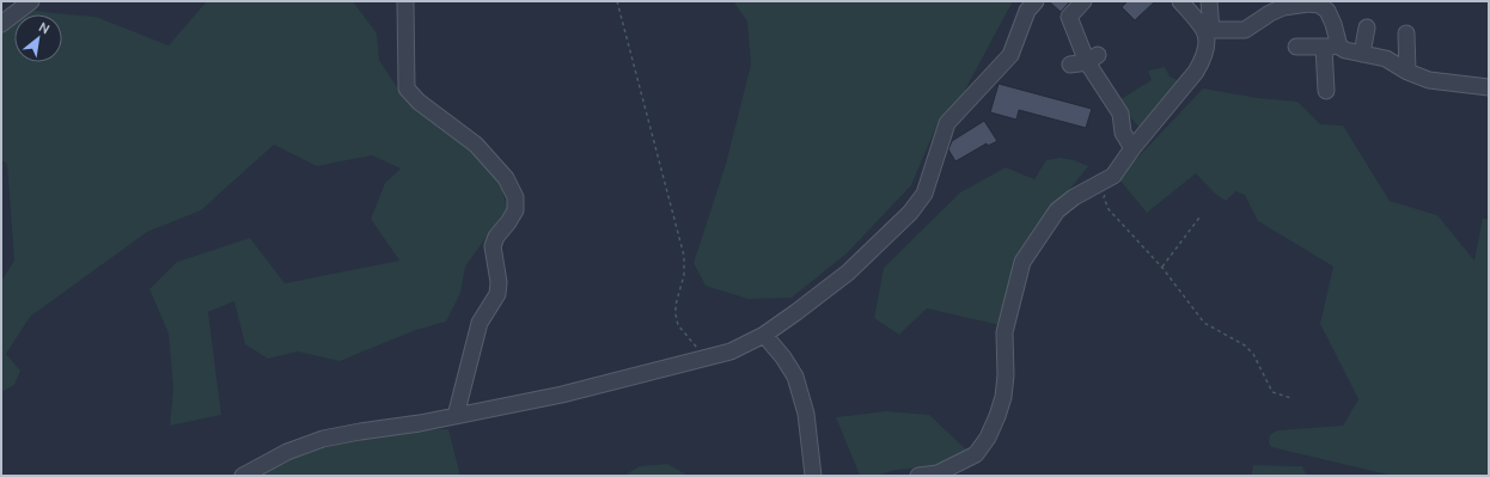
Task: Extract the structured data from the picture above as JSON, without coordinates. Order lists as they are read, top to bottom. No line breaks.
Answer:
{"north":"top right"}
